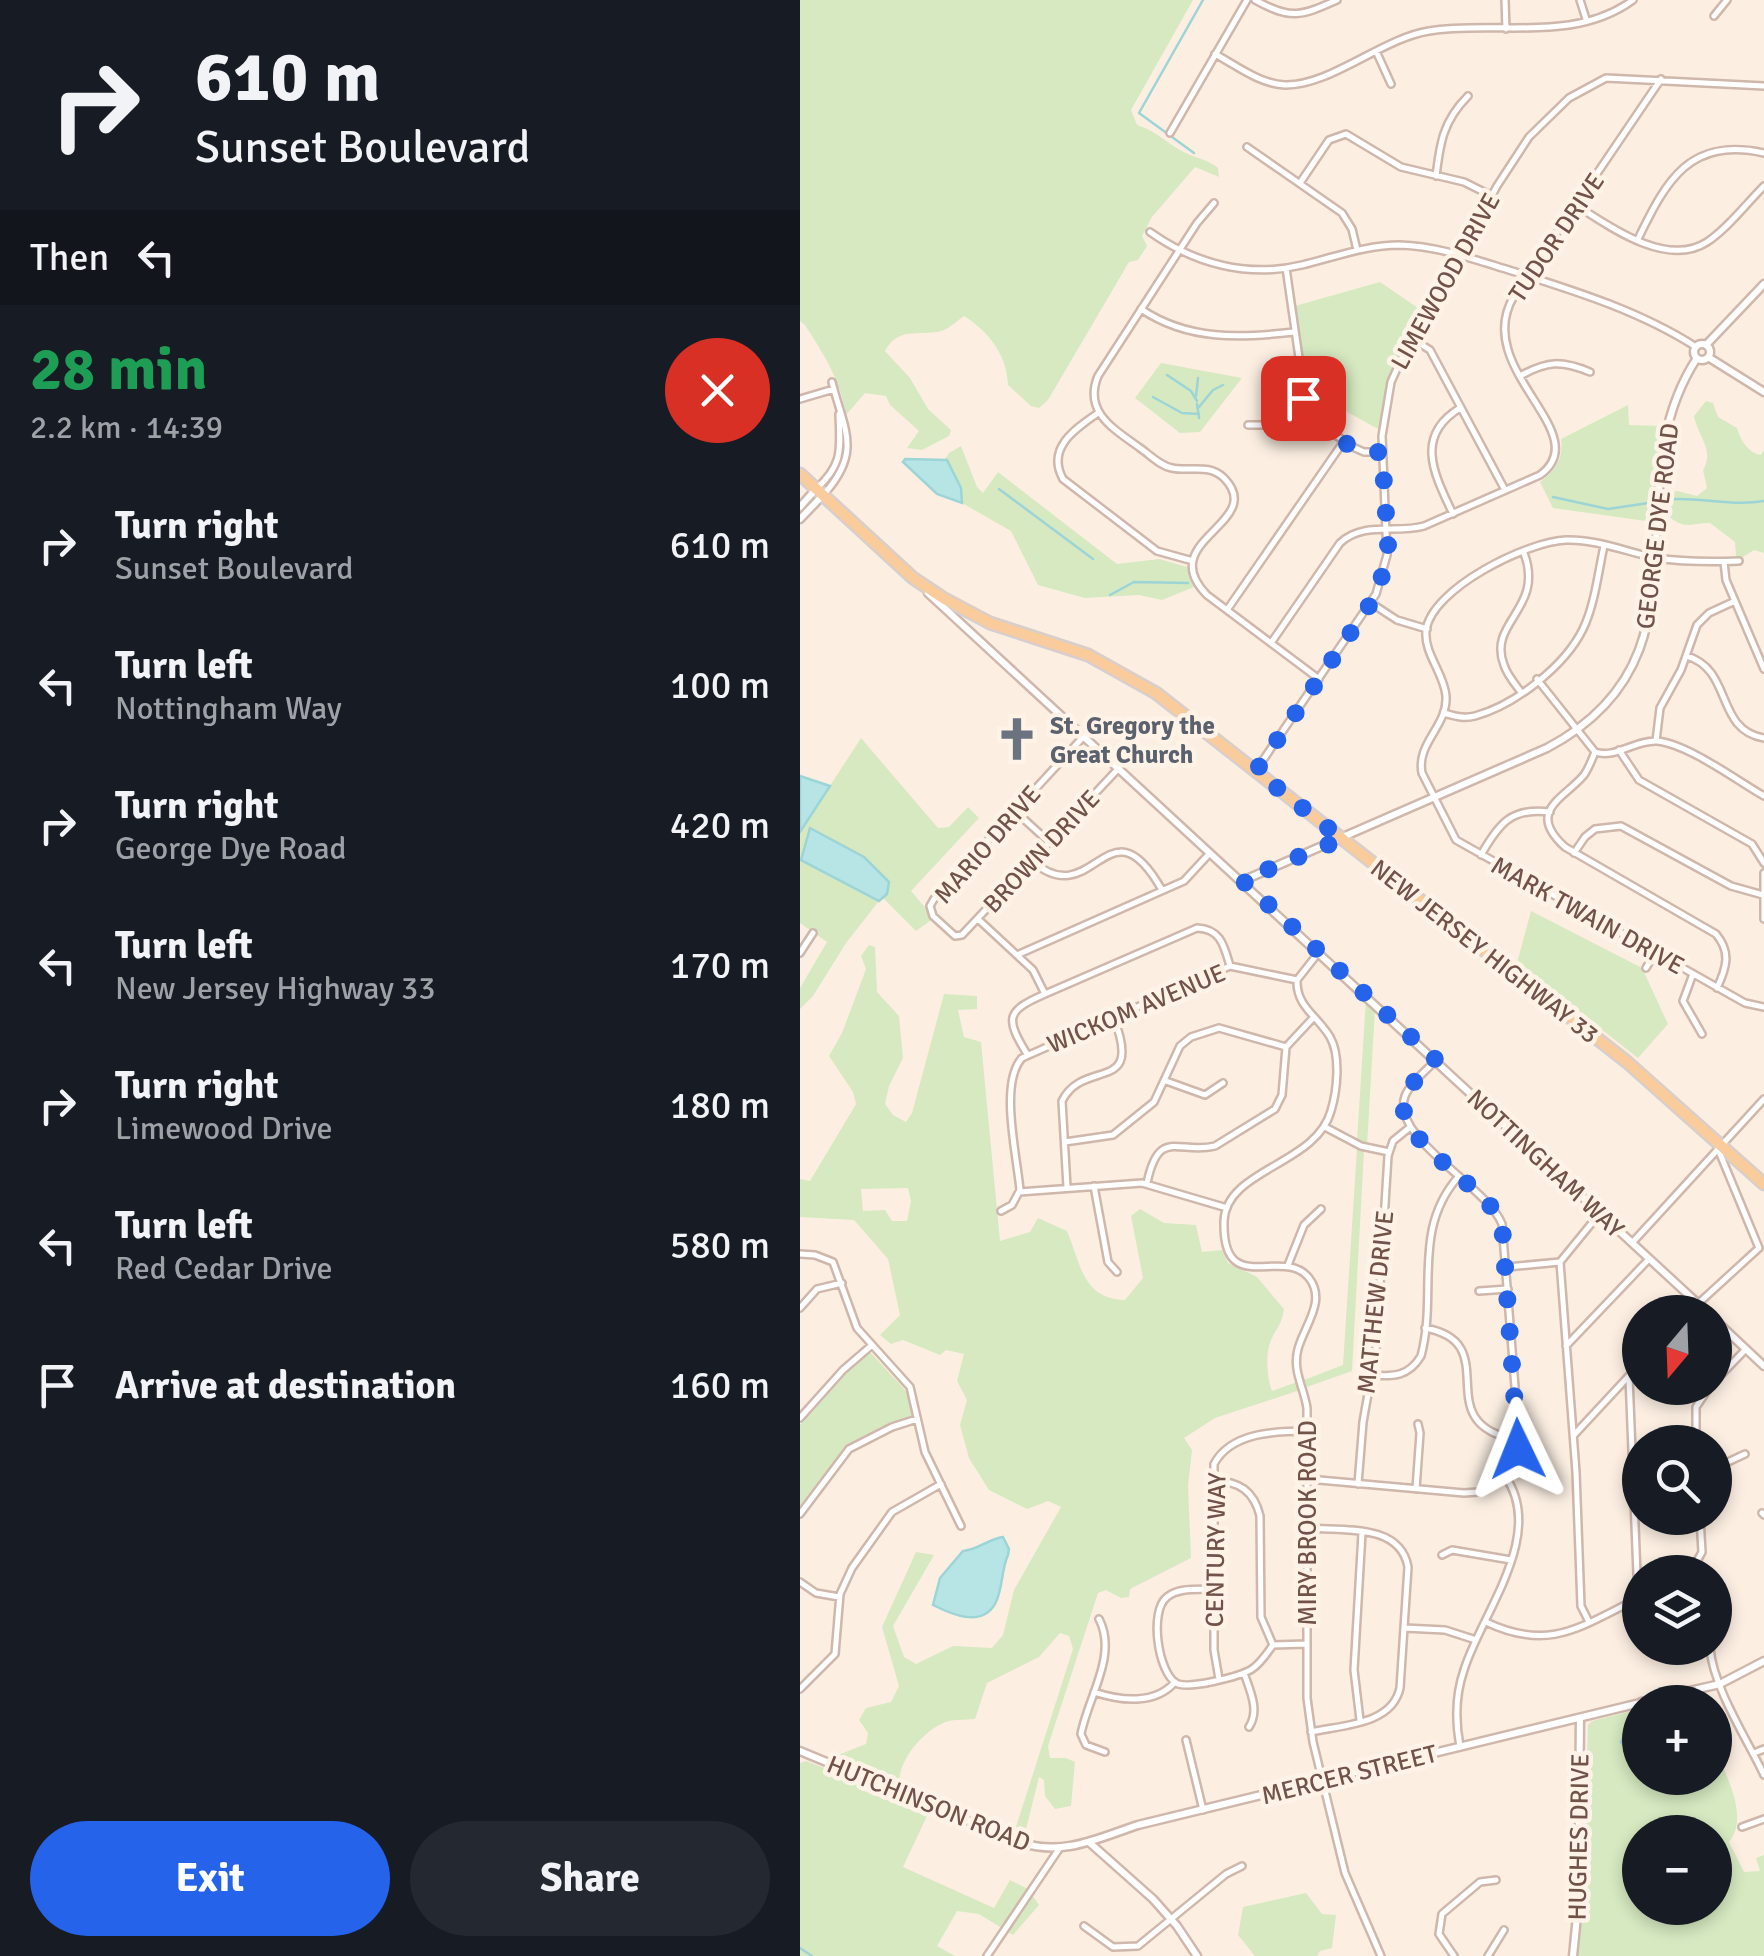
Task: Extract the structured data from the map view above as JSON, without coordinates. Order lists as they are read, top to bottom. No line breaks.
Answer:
{"streets":{"main road":["NEW JERSEY HIGHWAY 33"],"street":["TUDOR DRIVE","LIMEWOOD DRIVE","GEORGE DYE ROAD","MARIO DRIVE","BROWN DRIVE","MARK TWAIN DRIVE","WICKOM AVENUE","NOTTINGHAM WAY","MATTHEW DRIVE","MIRY BROOK ROAD","CENTURY WAY","MERCER STREET","HUTCHINSON ROAD","HUGHES DRIVE"]},"crossings":[["TUDOR DRIVE","LIMEWOOD DRIVE"],["LIMEWOOD DRIVE","NEW JERSEY HIGHWAY 33"],["GEORGE DYE ROAD","MARK TWAIN DRIVE"],["GEORGE DYE ROAD","NEW JERSEY HIGHWAY 33"],["GEORGE DYE ROAD","NOTTINGHAM WAY"],["MARIO DRIVE","BROWN DRIVE"],["MARIO DRIVE","NOTTINGHAM WAY"],["BROWN DRIVE","NOTTINGHAM WAY"],["NEW JERSEY HIGHWAY 33","NOTTINGHAM WAY"],["MIRY BROOK ROAD","CENTURY WAY"],["MIRY BROOK ROAD","MERCER STREET"],["MERCER STREET","HUTCHINSON ROAD"],["MERCER STREET","HUGHES DRIVE"]],"places":{"church":["St. Gregory the Great Church"]},"north":"bottom","page":{"turn":["610 m","Sunset Boulevard"],"then":"Then","heading":["28 min","2.2 km · 14:39"],"list":[{"name":"Turn right","note":"Sunset Boulevard","value":"610 m"},{"name":"Turn left","note":"Nottingham Way","value":"100 m"},{"name":"Turn right","note":"George Dye Road","value":"420 m"},{"name":"Turn left","note":"New Jersey Highway 33","value":"170 m"},{"name":"Turn right","note":"Limewood Drive","value":"180 m"},{"name":"Turn left","note":"Red Cedar Drive","value":"580 m"},{"name":"Arrive at destination","value":"160 m"}],"map_buttons":["+","−"],"buttons":["Exit","Share"]}}
